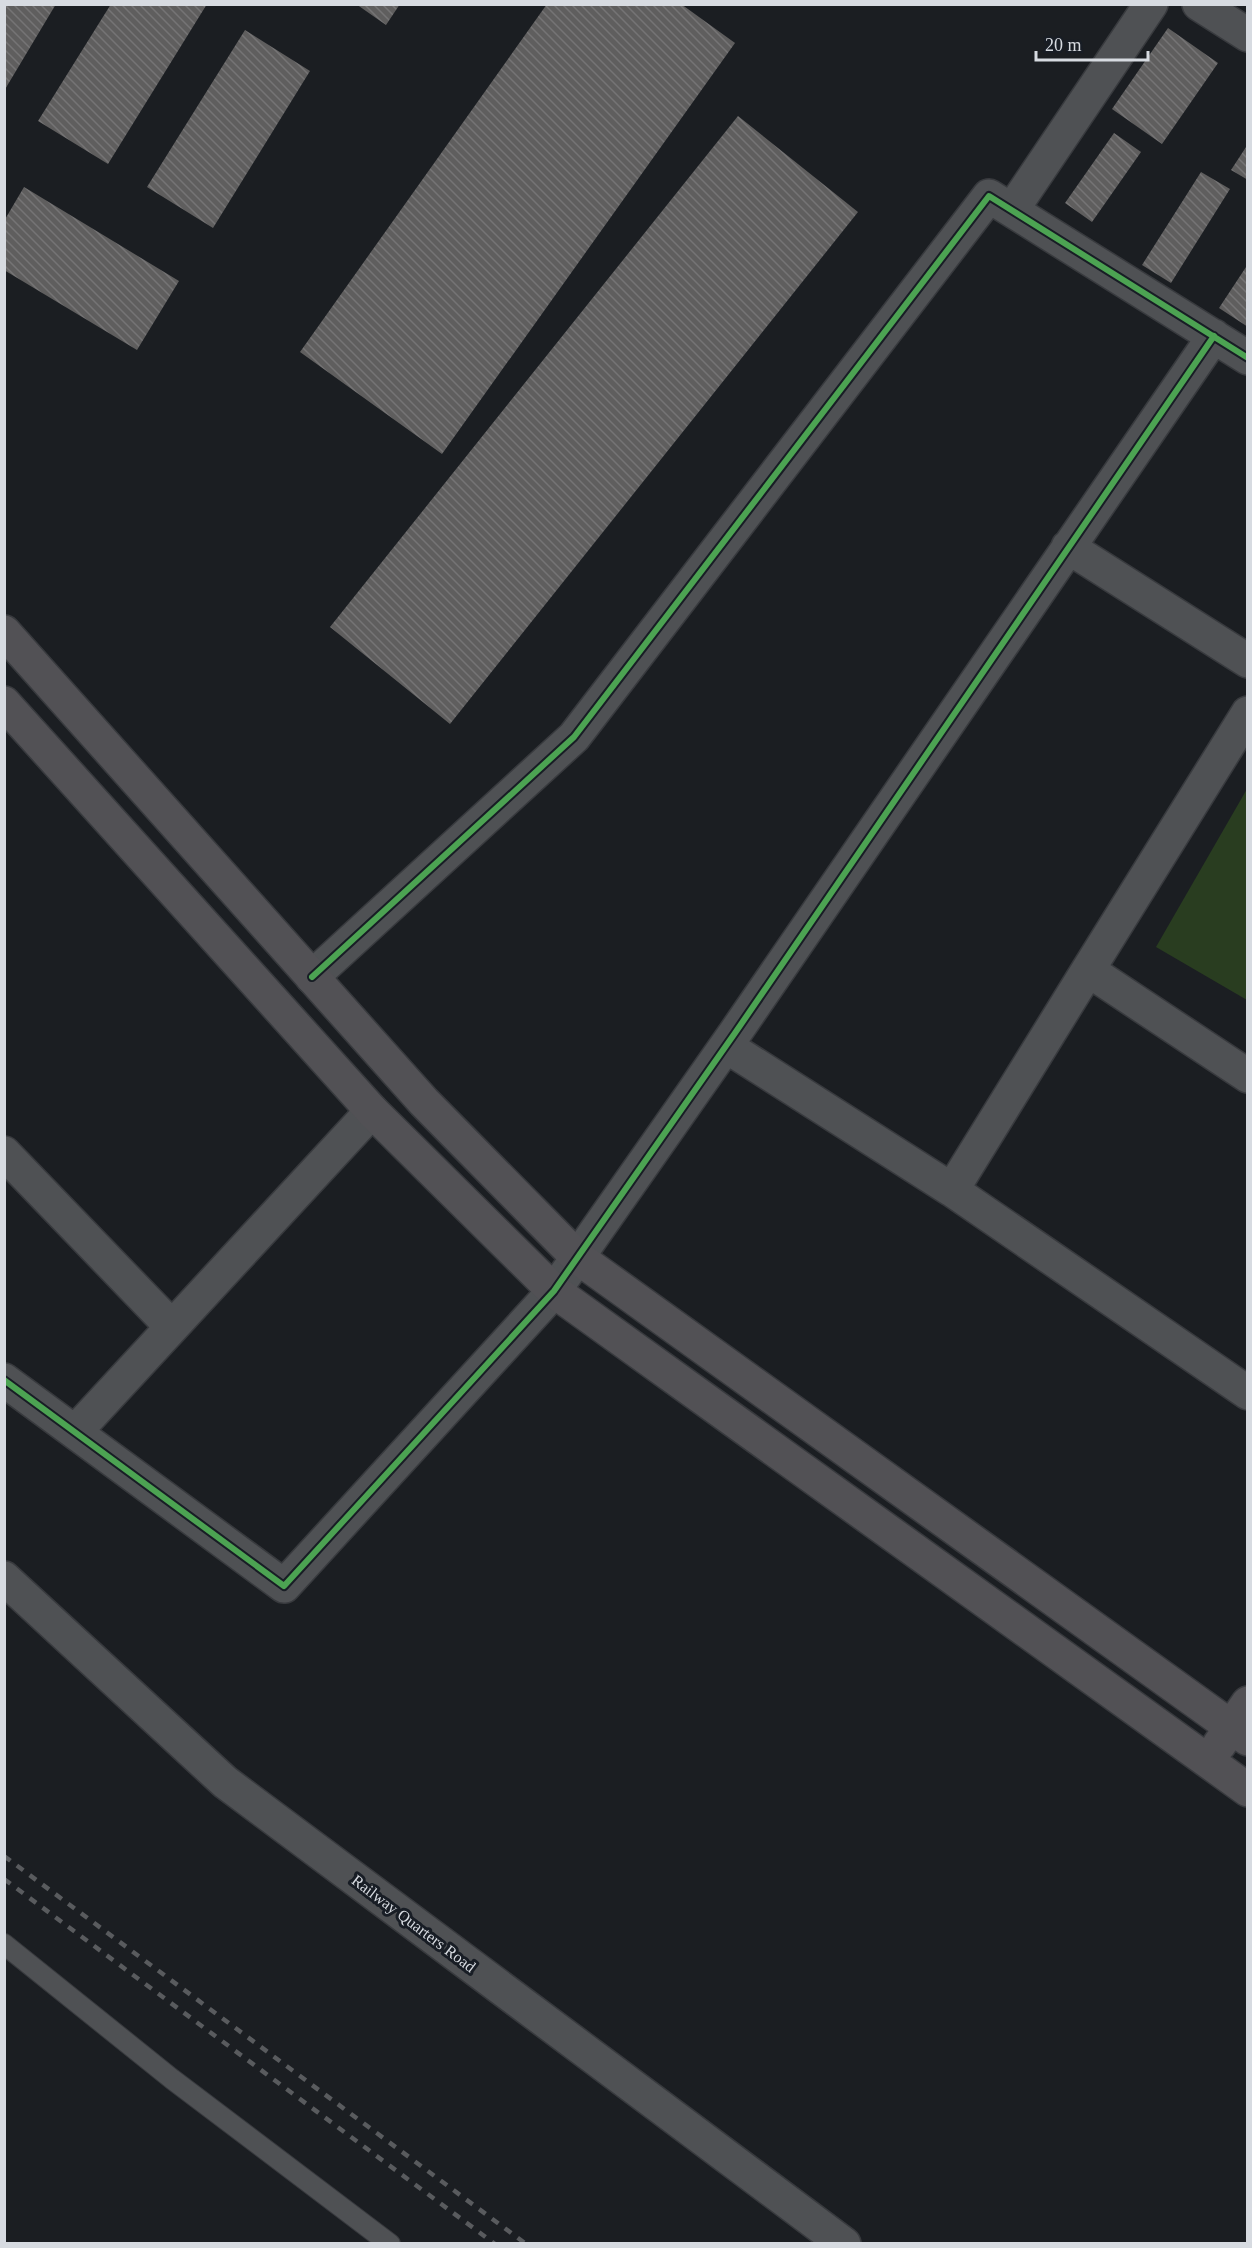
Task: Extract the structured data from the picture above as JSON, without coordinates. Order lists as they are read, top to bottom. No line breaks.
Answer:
{"streets":{"street":["Railway Quarters Road"]},"scale_bar":"20 m"}
